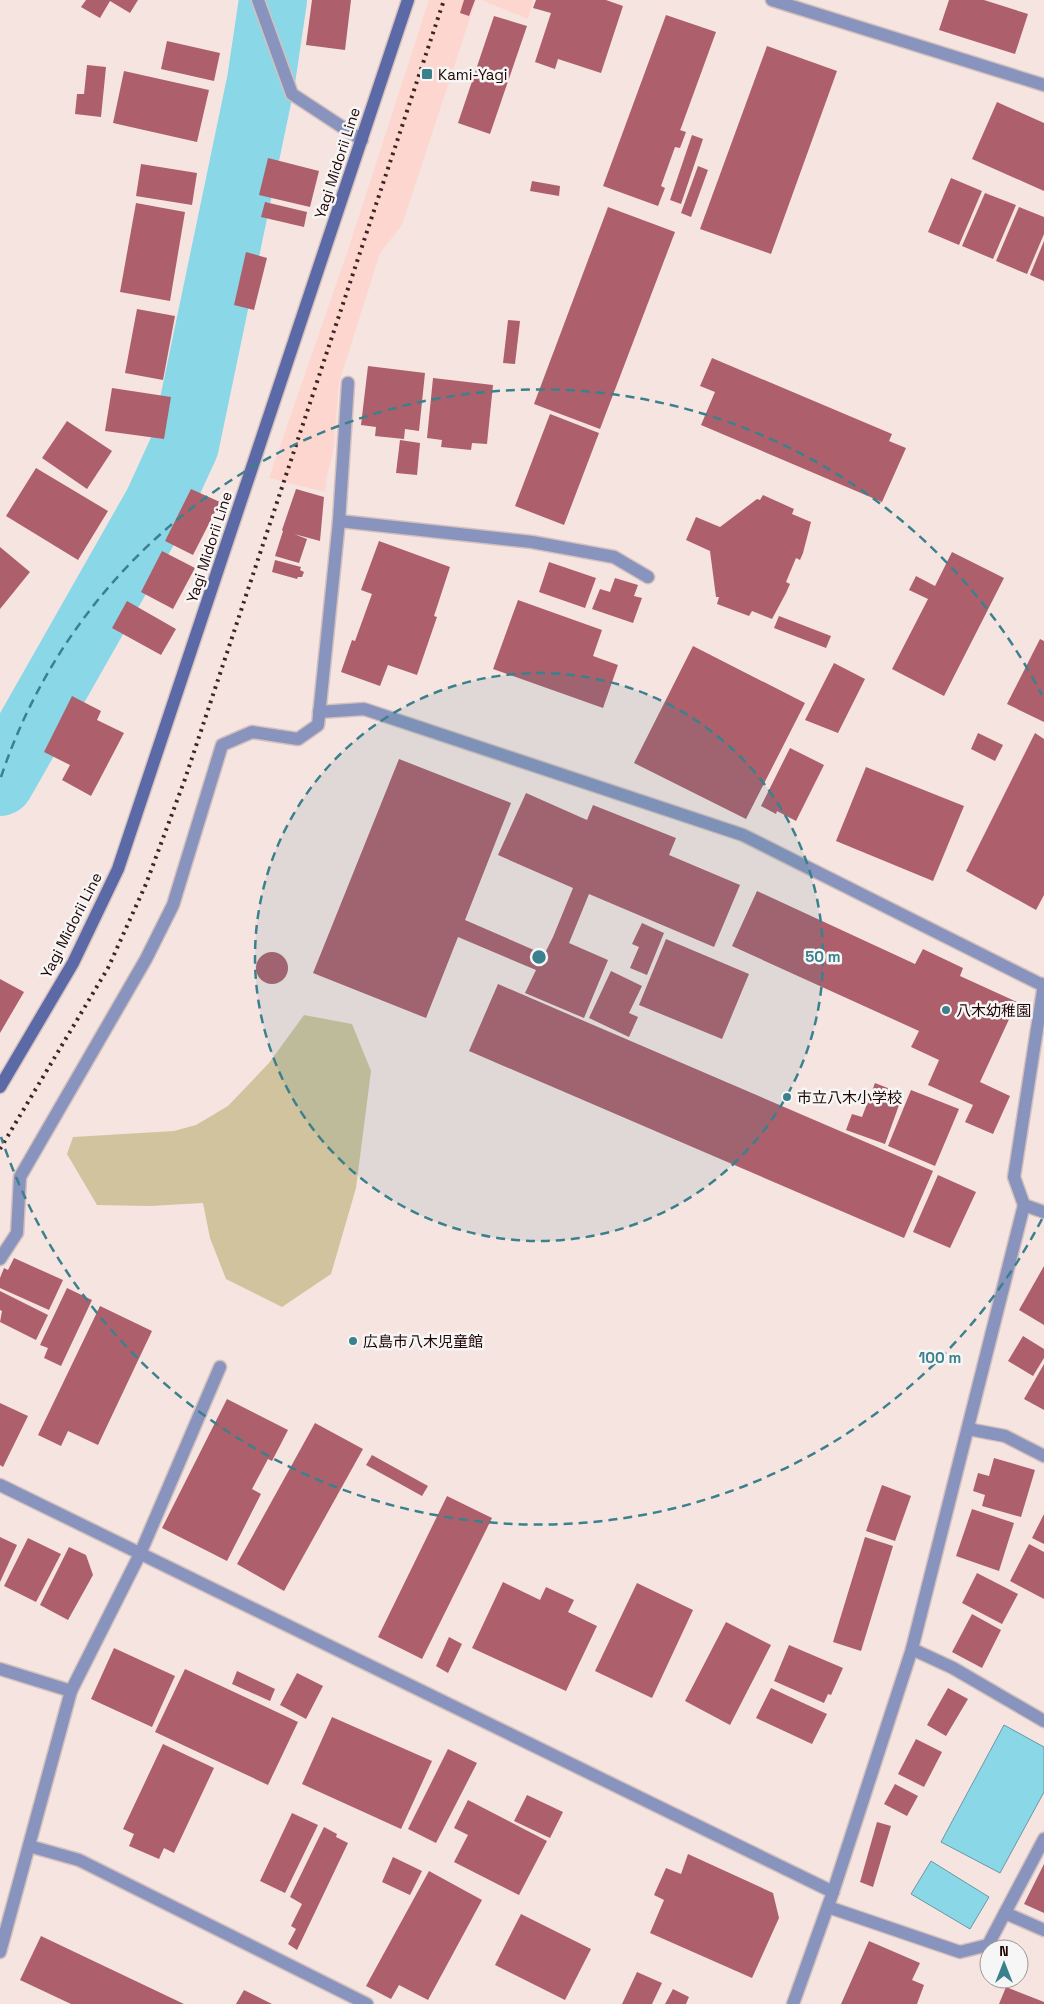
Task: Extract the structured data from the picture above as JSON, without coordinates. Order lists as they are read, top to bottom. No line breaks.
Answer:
{"streets":{"main road":["Yagi Midorii Line"]},"places":{"transit":["Kami-Yagi"],"other":["八木幼稚園","市立八木小学校","広島市八木児童館"]},"north":"top","rings":["50 m","100 m"]}
